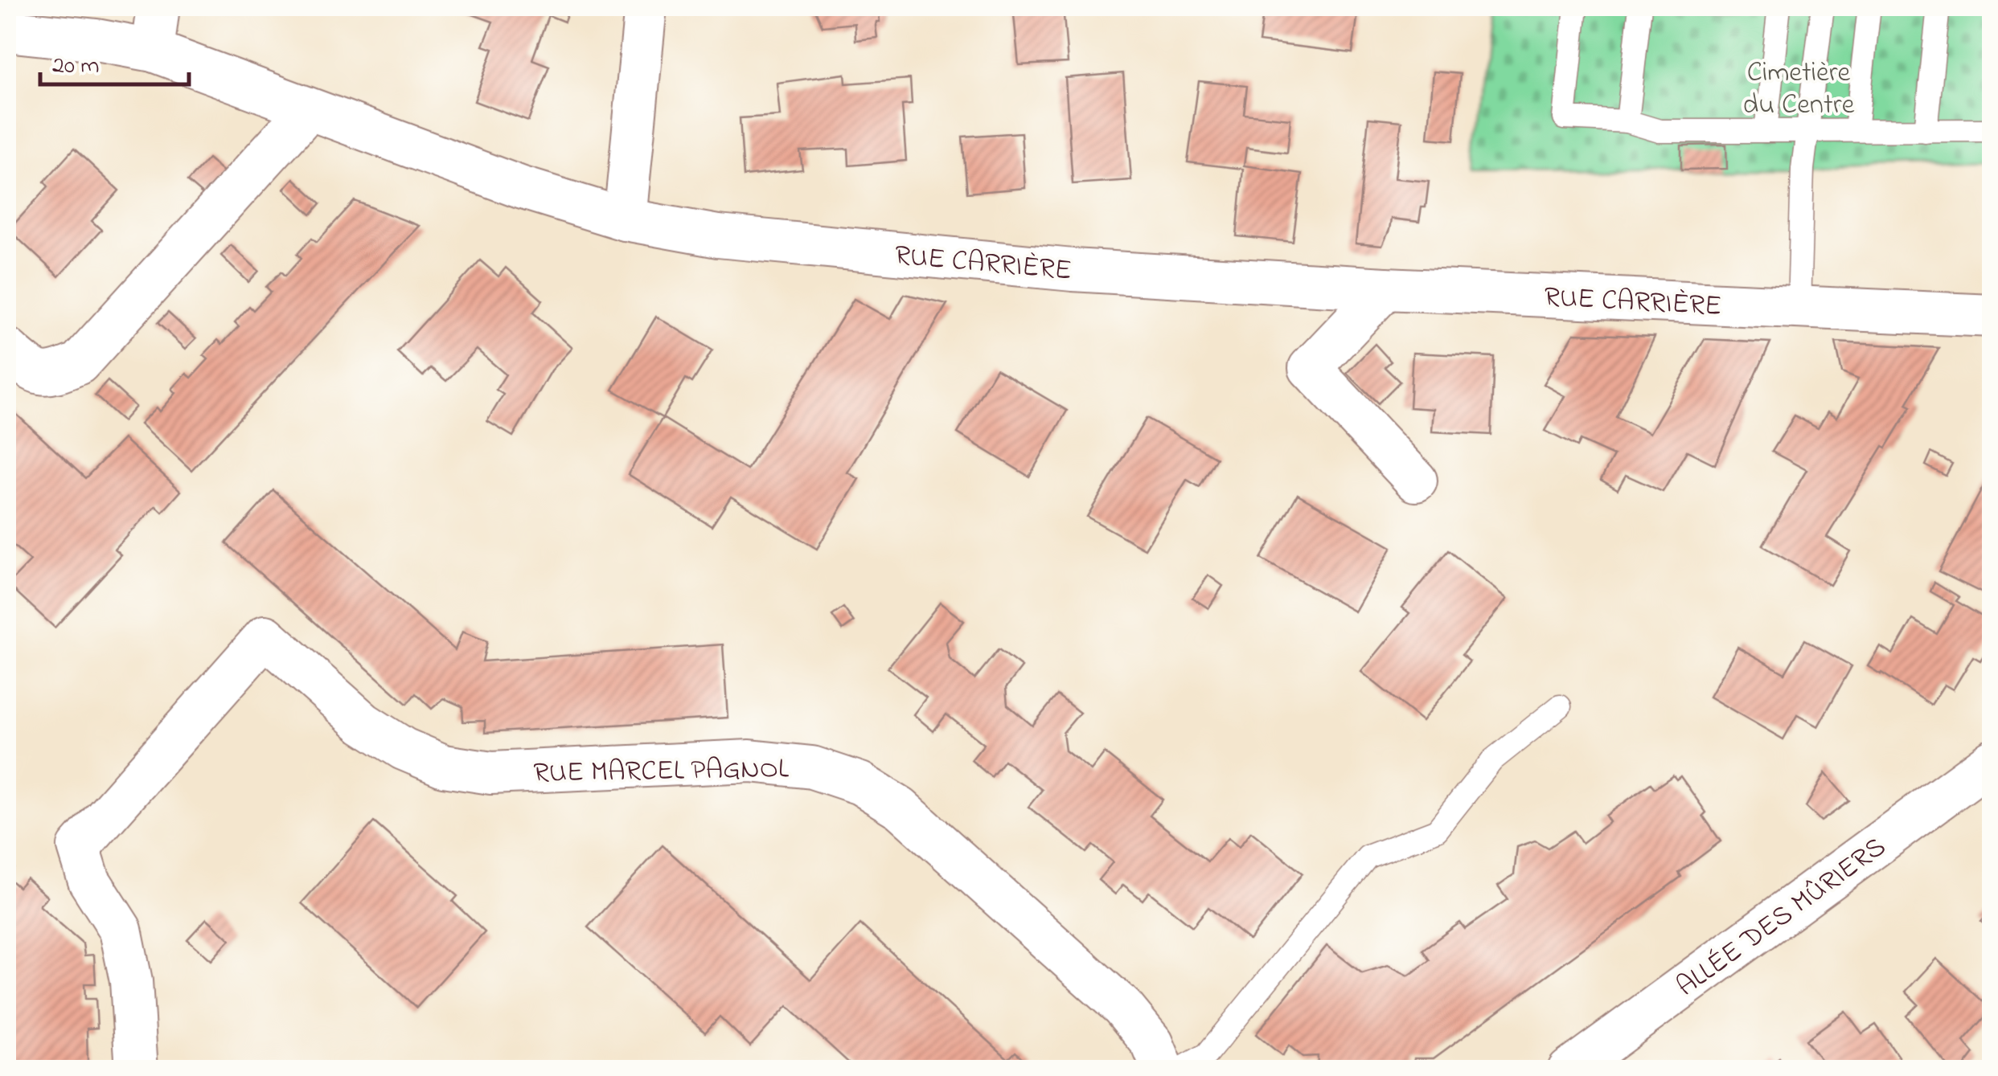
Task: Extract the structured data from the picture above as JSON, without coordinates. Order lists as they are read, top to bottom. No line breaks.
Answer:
{"streets":{"street":["RUE CARRIÈRE","RUE MARCEL PAGNOL","ALLÉE DES MÛRIERS"]},"parks":["Cimetière du Centre"],"scale_bar":"20 m"}
